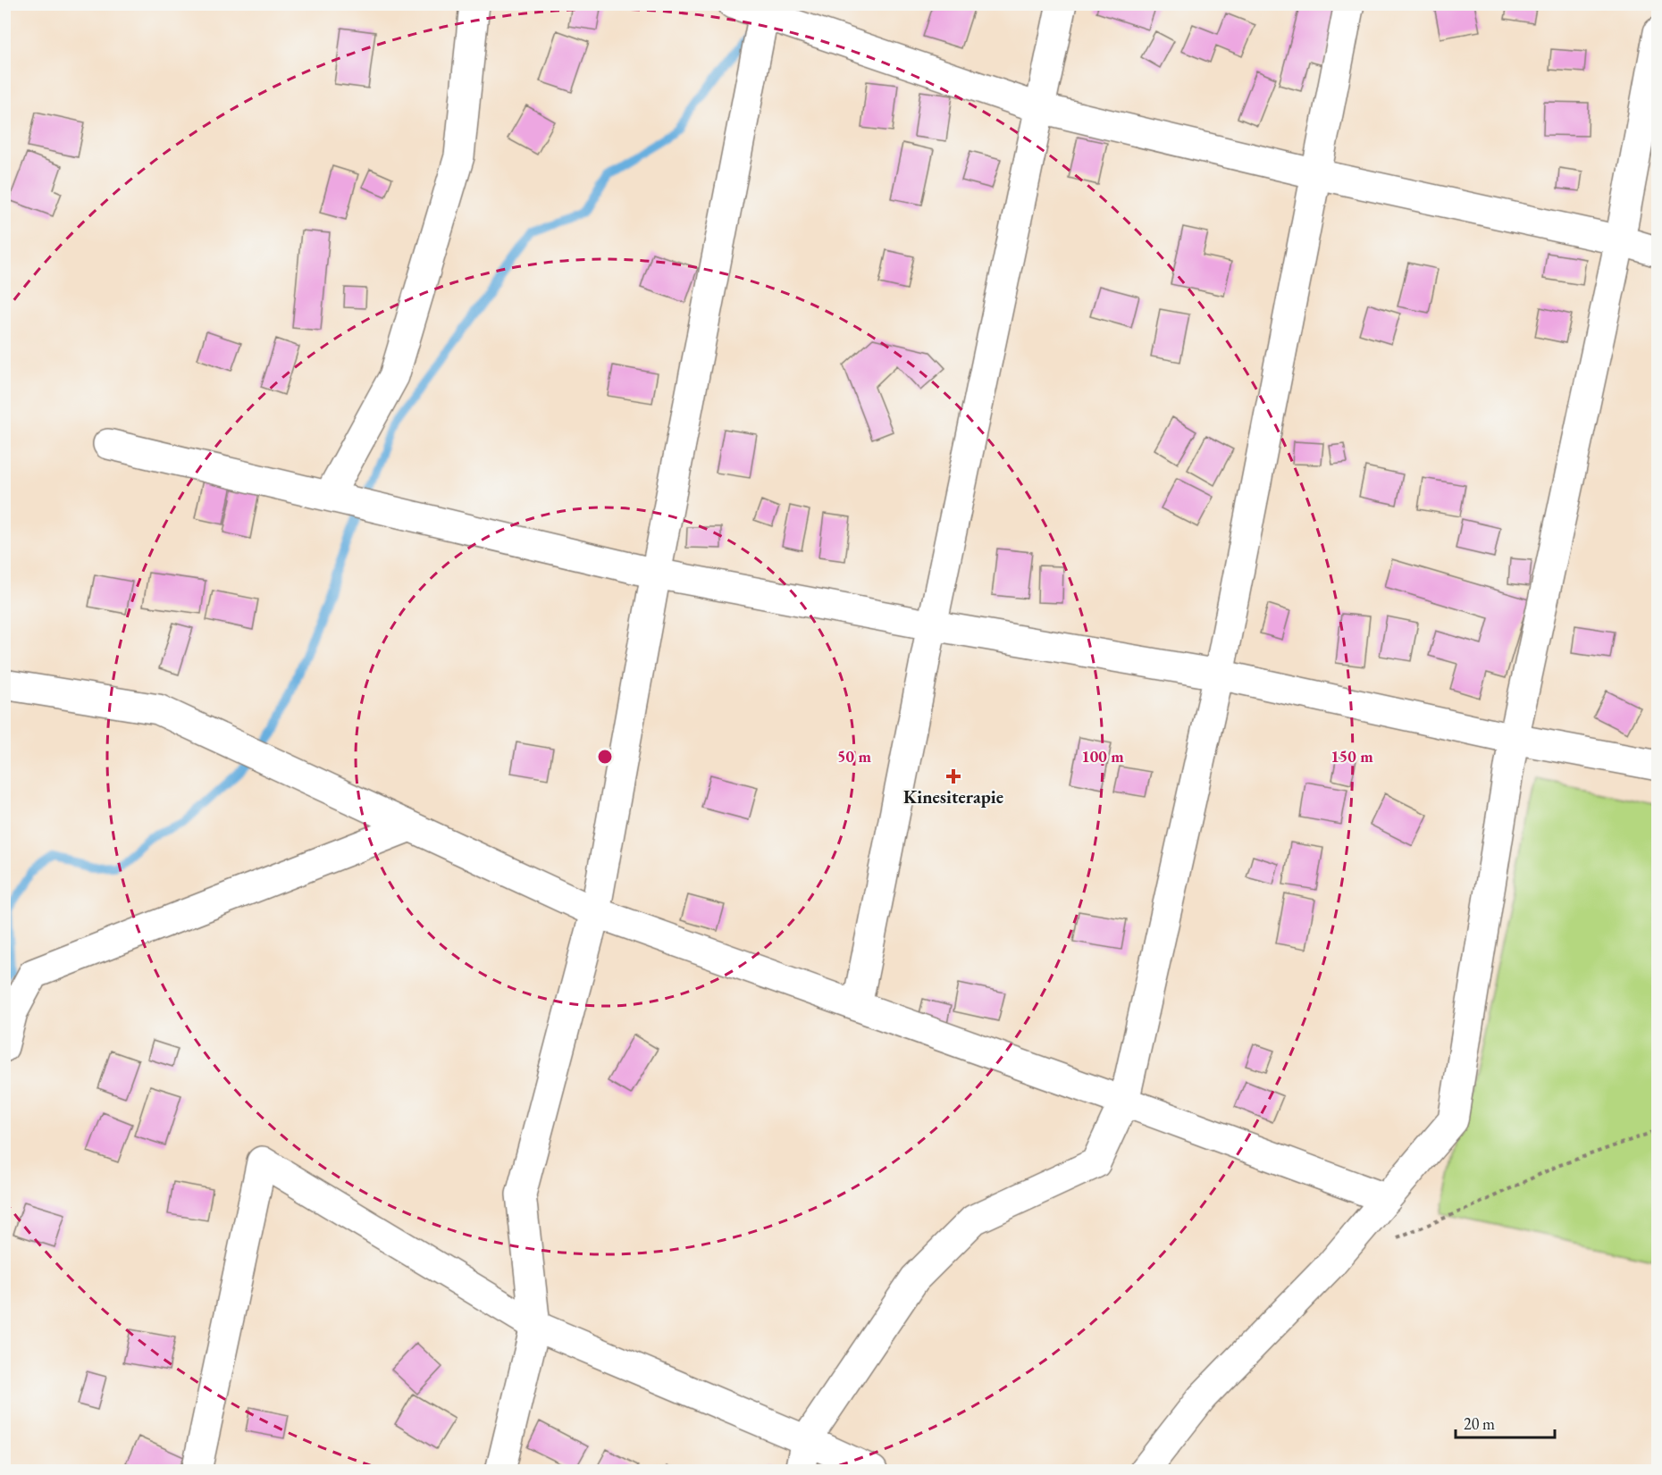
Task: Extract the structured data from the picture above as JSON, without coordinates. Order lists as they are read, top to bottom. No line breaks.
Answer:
{"places":{"health":["Kinesiterapie"]},"scale_bar":"20 m","rings":["50 m","100 m","150 m"]}
